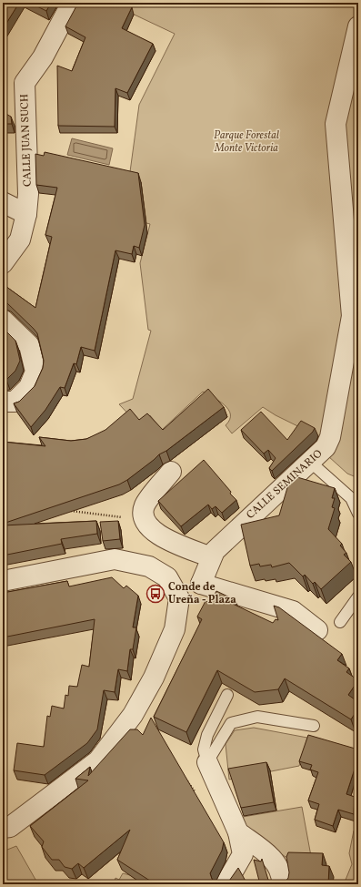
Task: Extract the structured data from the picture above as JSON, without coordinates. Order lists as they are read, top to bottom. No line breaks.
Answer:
{"streets":{"street":["CALLE JUAN SUCH","CALLE SEMINARIO"]},"parks":["Parque Forestal Monte Victoria"],"places":{"bus stop":["Conde de Ureña - Plaza"]}}
